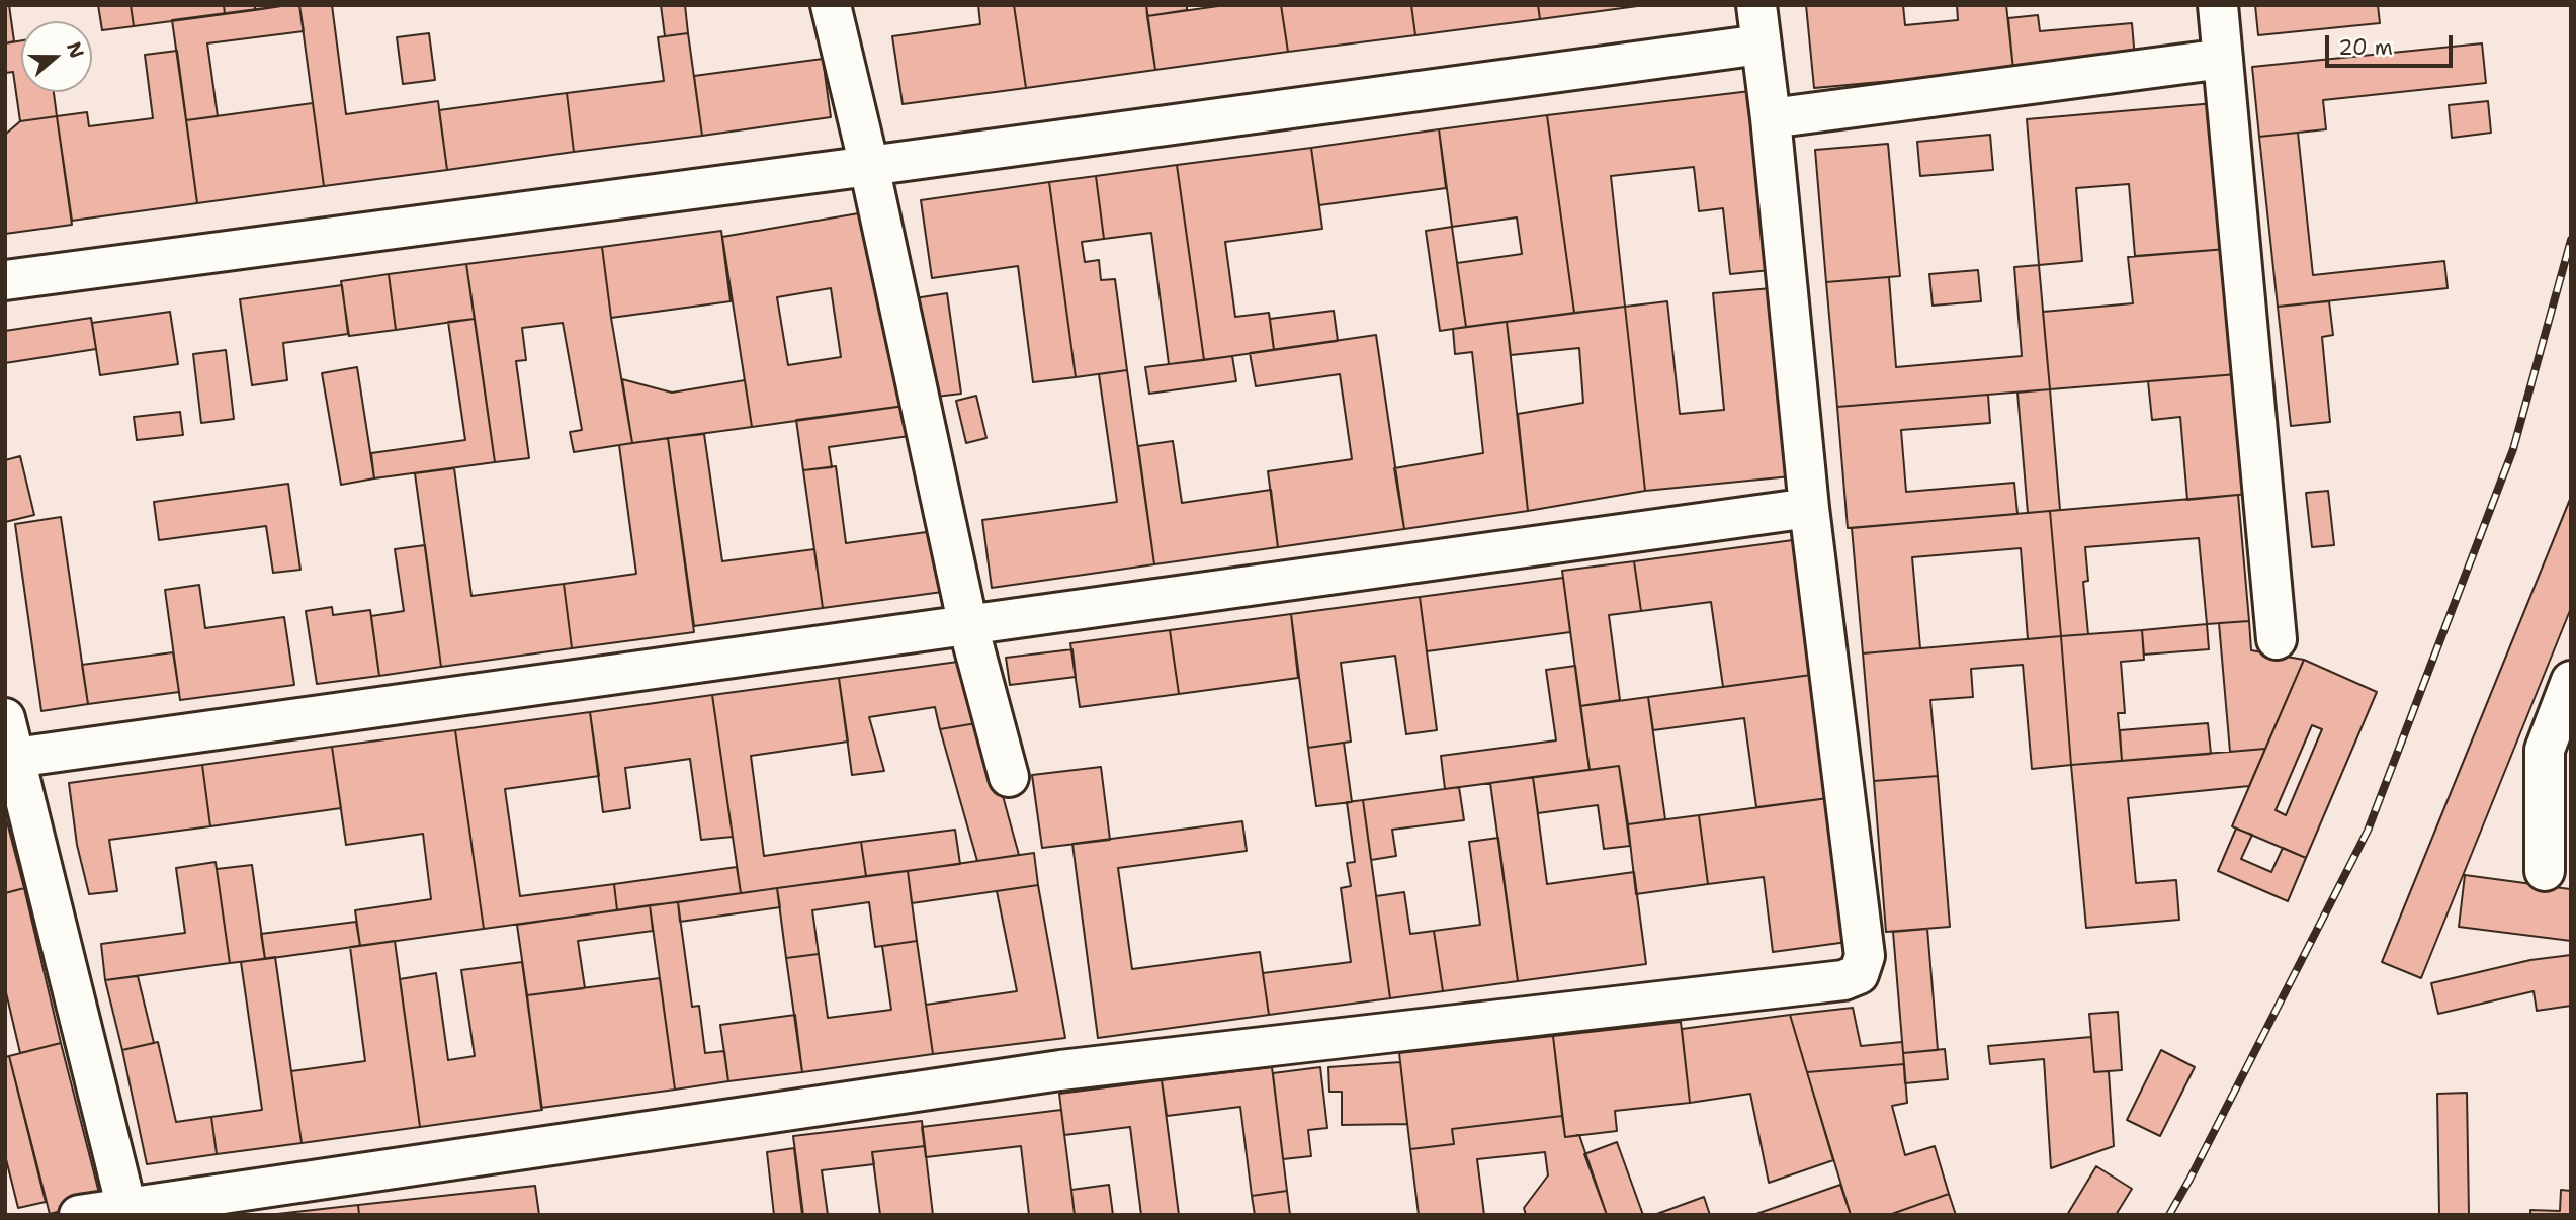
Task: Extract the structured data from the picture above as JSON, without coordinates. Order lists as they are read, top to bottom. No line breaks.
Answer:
{"scale_bar":"20 m","north":"right"}
